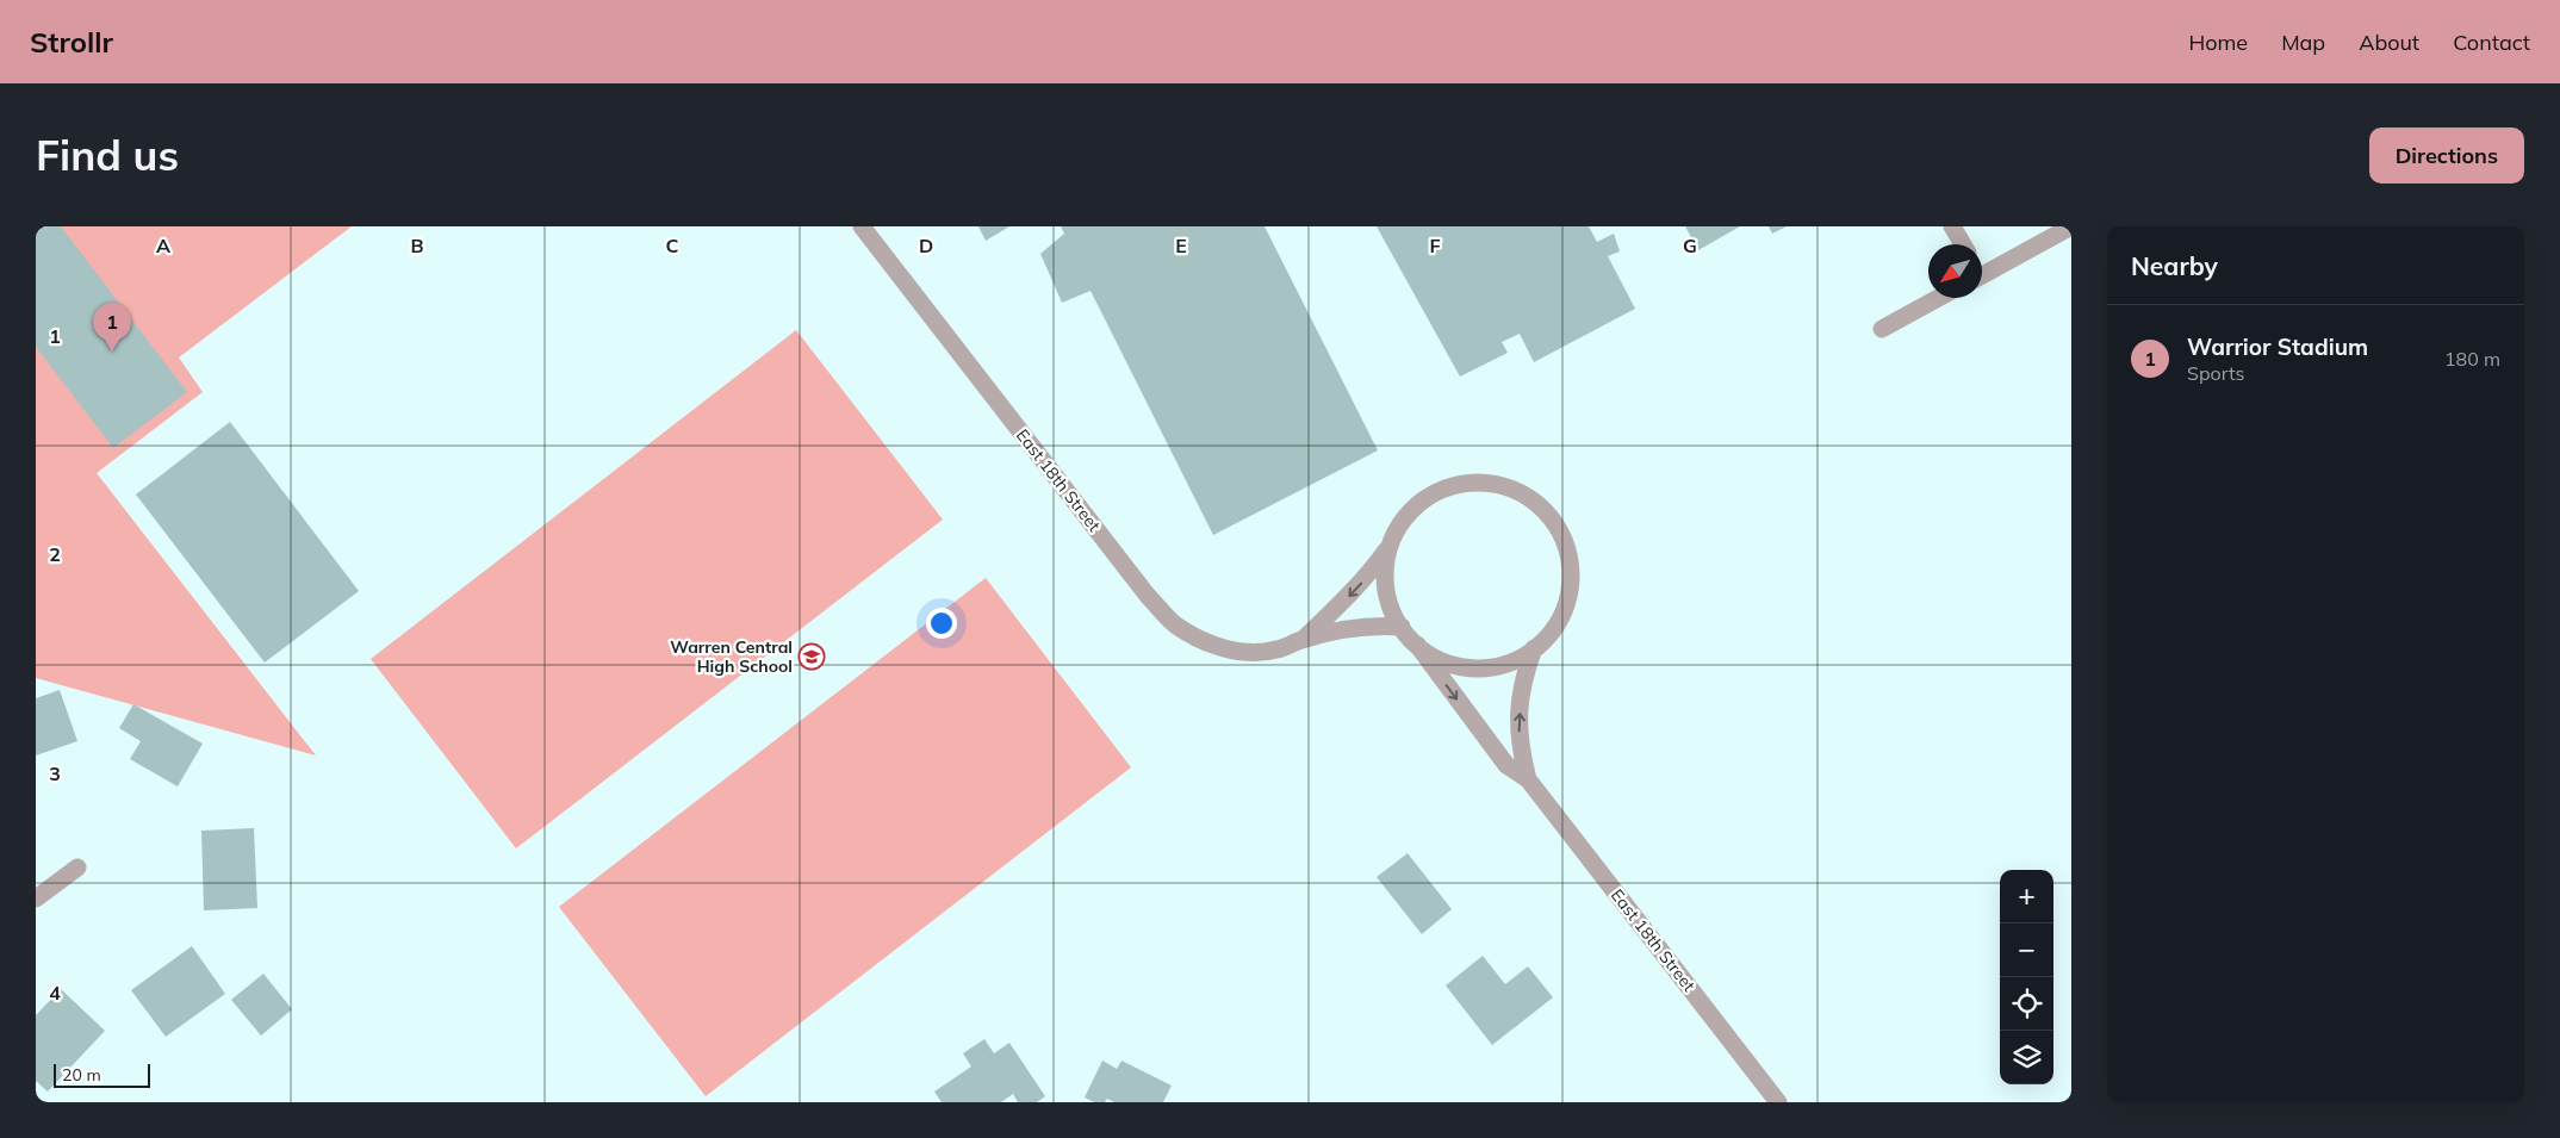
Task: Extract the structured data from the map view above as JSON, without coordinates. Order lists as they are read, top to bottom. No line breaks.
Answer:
{"streets":{"street":["East 18th Street"]},"places":{"school or university":["Warren Central High School"]},"scale_bar":"20 m","north":"bottom left","page":{"header":"Strollr","nav":["Home","Map","About","Contact"],"buttons":"Directions","title":"Find us","heading":"Nearby","pins":"1","list":[{"mark":"1","name":"Warrior Stadium","note":"Sports","value":"180 m"}],"map_buttons":["+","−"],"scale":"20 m"},"grid":{"columns":["A","B","C","D","E","F","G"],"rows":["1","2","3","4"]}}
